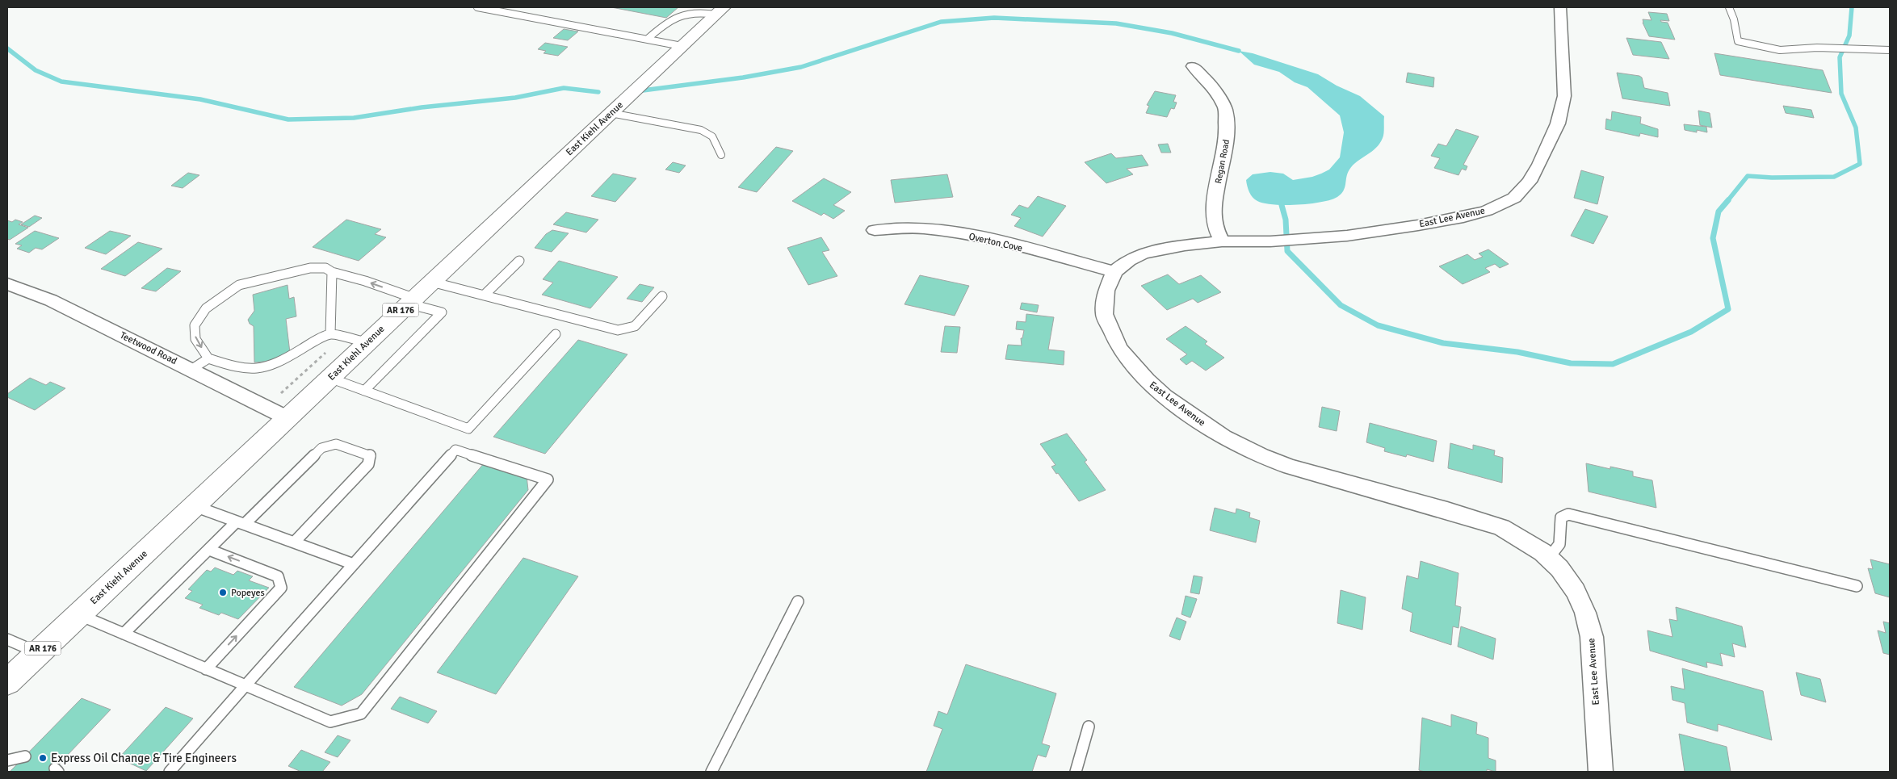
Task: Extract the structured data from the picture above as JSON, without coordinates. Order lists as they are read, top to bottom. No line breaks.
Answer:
{"streets":{"main road":["East Kiehl Avenue","AR 176"],"street":["Regan Road","East Lee Avenue","Overton Cove","Teetwood Road"]},"crossings":[["East Kiehl Avenue","Teetwood Road"],["Regan Road","East Lee Avenue"],["East Lee Avenue","Overton Cove"]],"places":["Popeyes","Express Oil Change & Tire Engineers"]}
